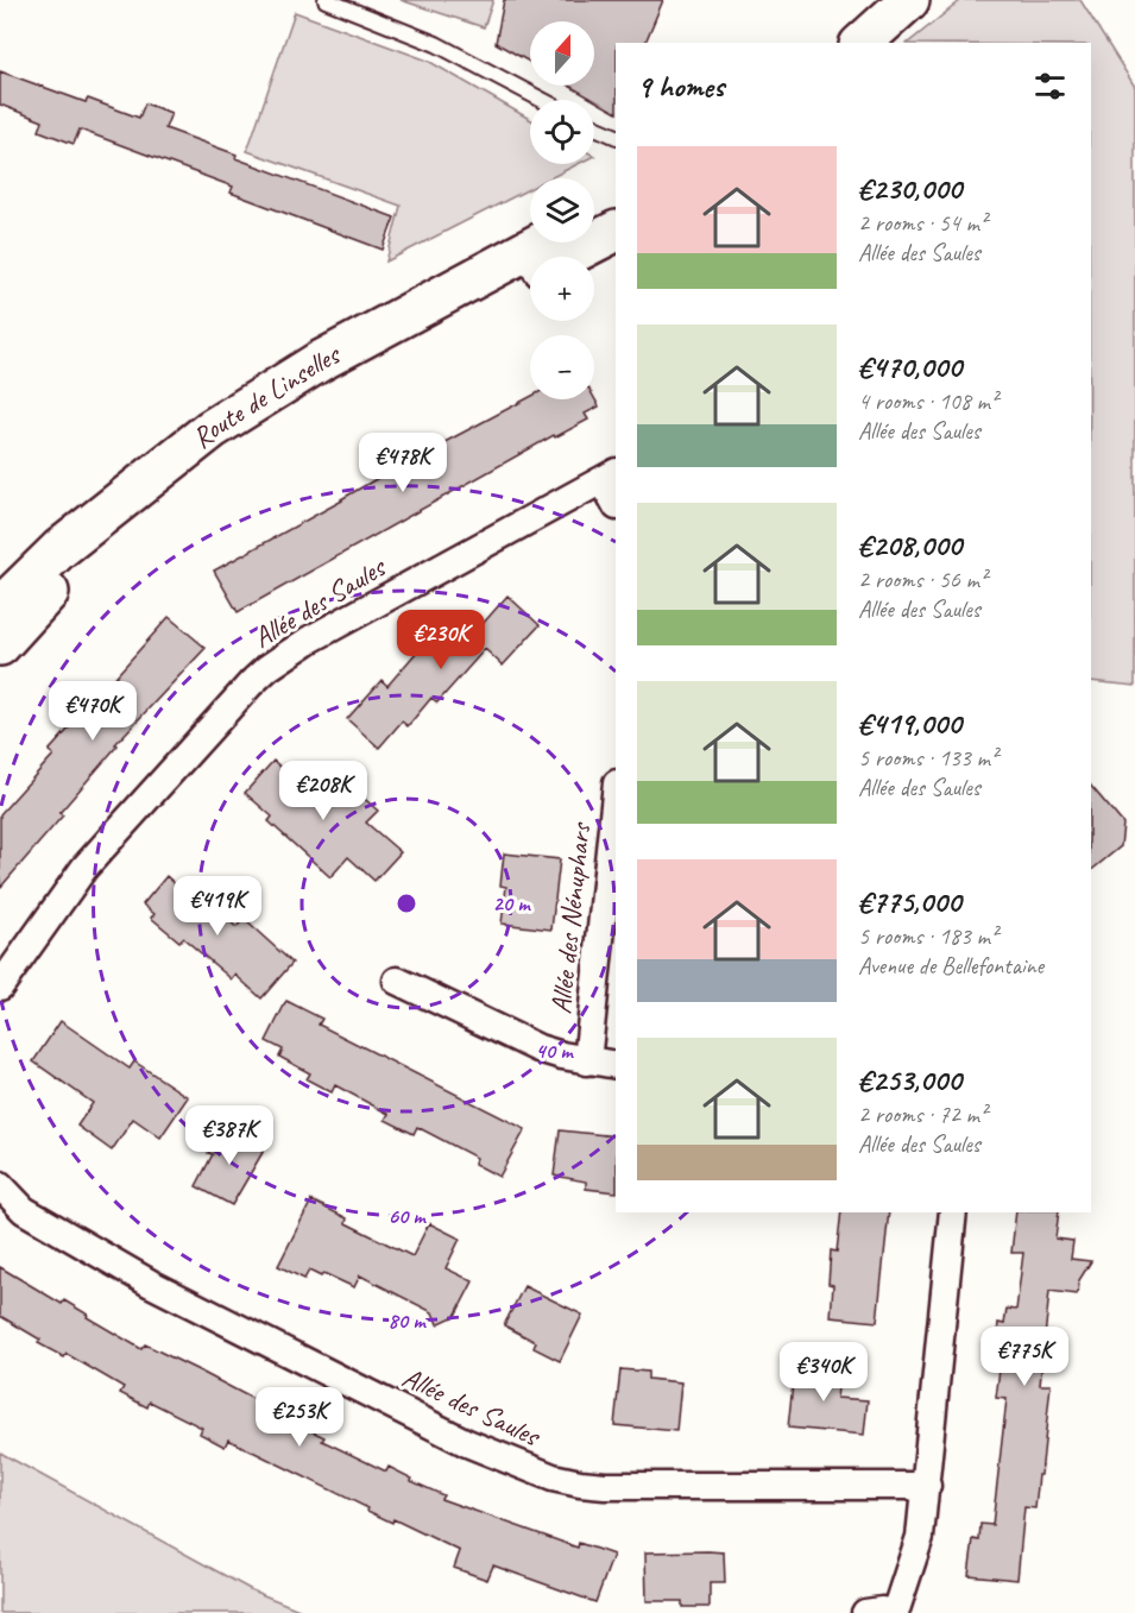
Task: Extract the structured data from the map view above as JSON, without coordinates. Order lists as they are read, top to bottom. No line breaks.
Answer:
{"streets":{"street":["Route de Linselles","Allée des Saules","Allée des Nénuphars"]},"north":"top","page":{"map_buttons":["+","−"],"heading":"9 homes","list":[{"name":"€230,000","note":"2 rooms · 54 m² · Allée des Saules"},{"name":"€470,000","note":"4 rooms · 108 m² · Allée des Saules"},{"name":"€208,000","note":"2 rooms · 56 m² · Allée des Saules"},{"name":"€419,000","note":"5 rooms · 133 m² · Allée des Saules"},{"name":"€775,000","note":"5 rooms · 183 m² · Avenue de Bellefontaine"},{"name":"€253,000","note":"2 rooms · 72 m² · Allée des Saules"}],"price":["€478K","€230K","€470K","€208K","€419K","€387K","€775K","€340K","€253K"]},"rings":["20 m","40 m","60 m","80 m"]}
